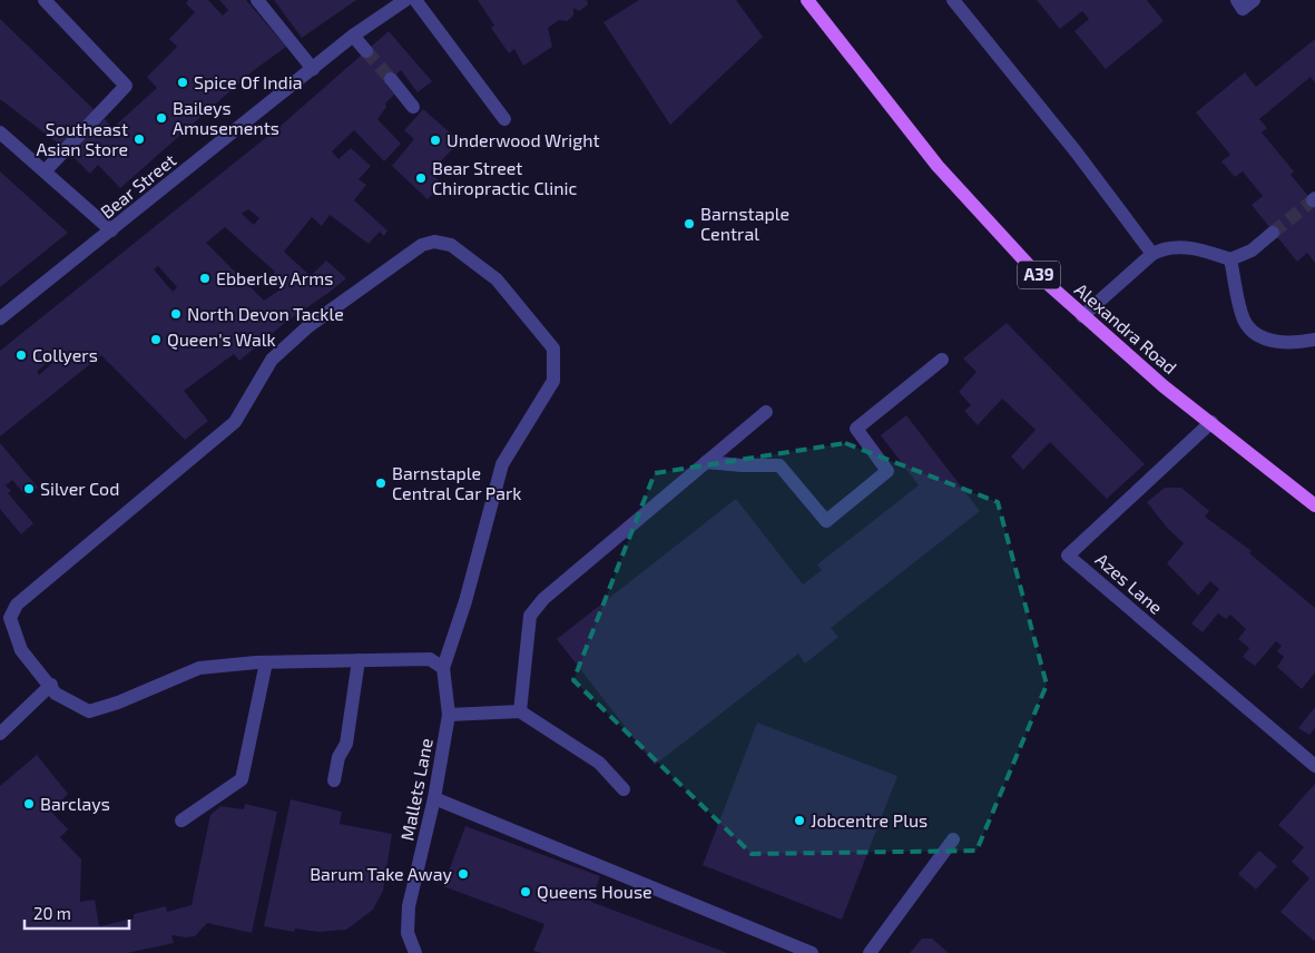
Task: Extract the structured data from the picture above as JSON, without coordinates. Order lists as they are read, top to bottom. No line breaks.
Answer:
{"streets":{"main road":["A39","Alexandra Road"],"street":["Bear Street","Azes Lane","Mallets Lane"]},"crossings":[["Alexandra Road","Azes Lane"]],"places":["Spice Of India","Baileys Amusements","Southeast Asian Store","Underwood Wright","Bear Street Chiropractic Clinic","Barnstaple Central","Ebberley Arms","North Devon Tackle","Queen's Walk","Collyers","Barnstaple Central Car Park","Silver Cod","Barclays","Jobcentre Plus","Barum Take Away","Queens House"],"scale_bar":"20 m"}
